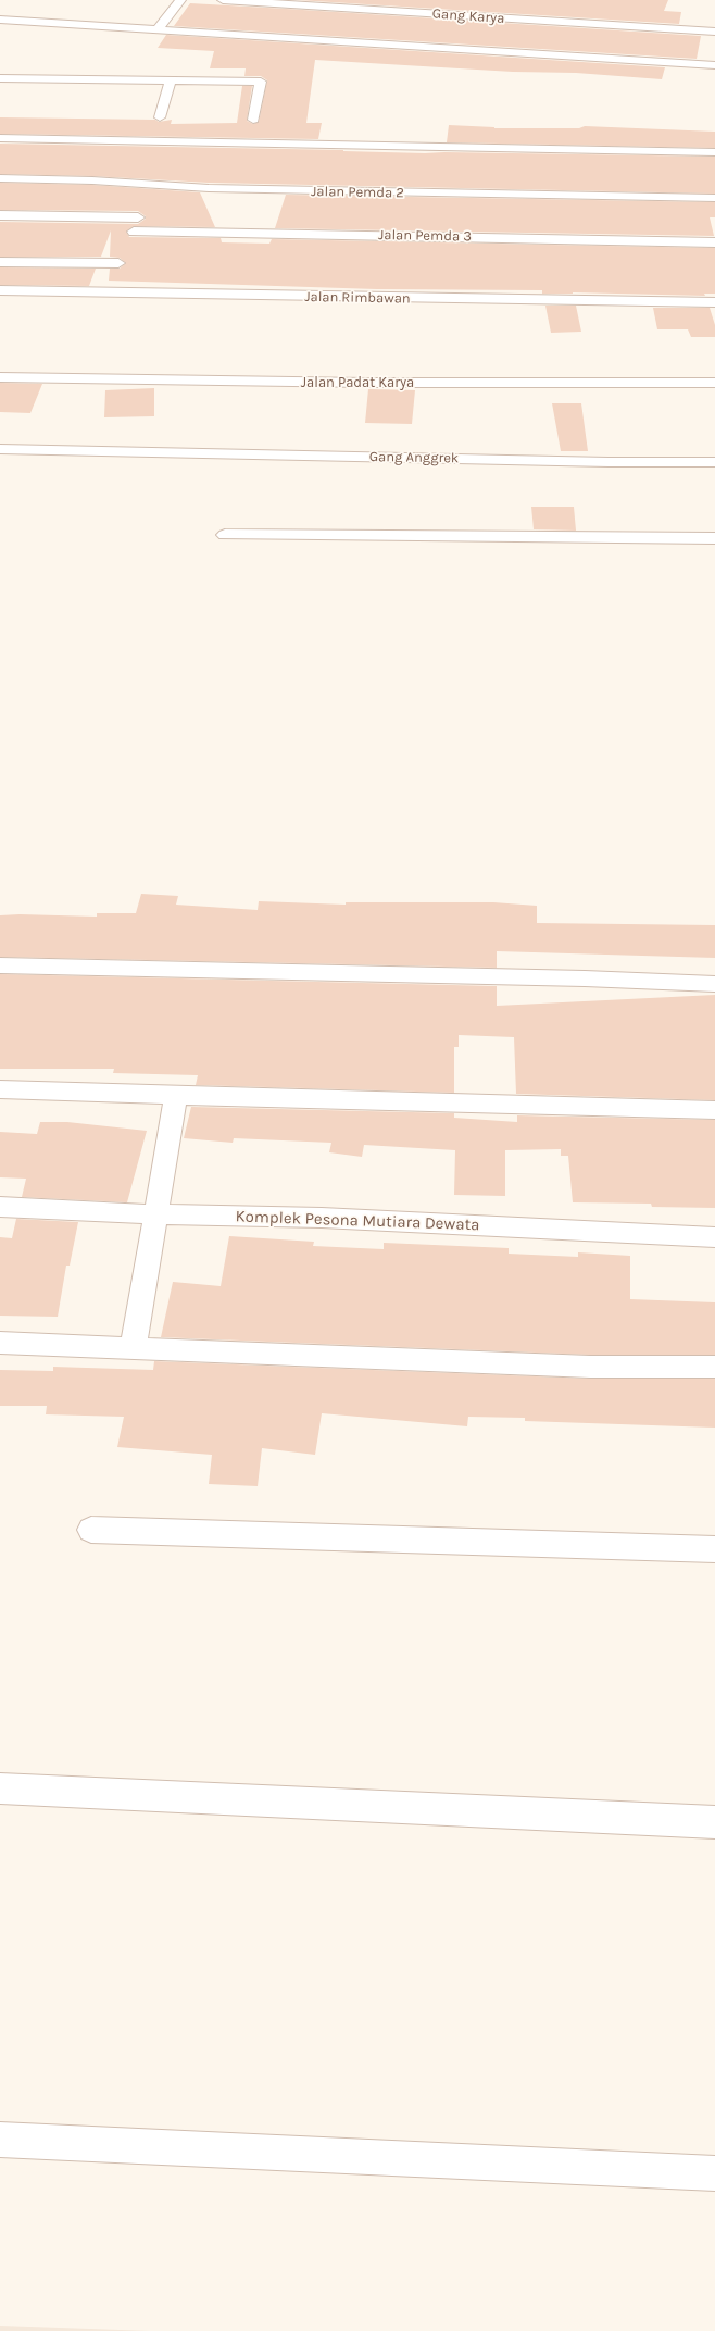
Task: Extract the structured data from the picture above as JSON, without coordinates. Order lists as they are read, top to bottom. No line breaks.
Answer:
{"streets":{"street":["Gang Karya","Jalan Pemda 2","Jalan Pemda 3","Jalan Rimbawan","Jalan Padat Karya","Gang Anggrek","Komplek Pesona Mutiara Dewata"]}}
